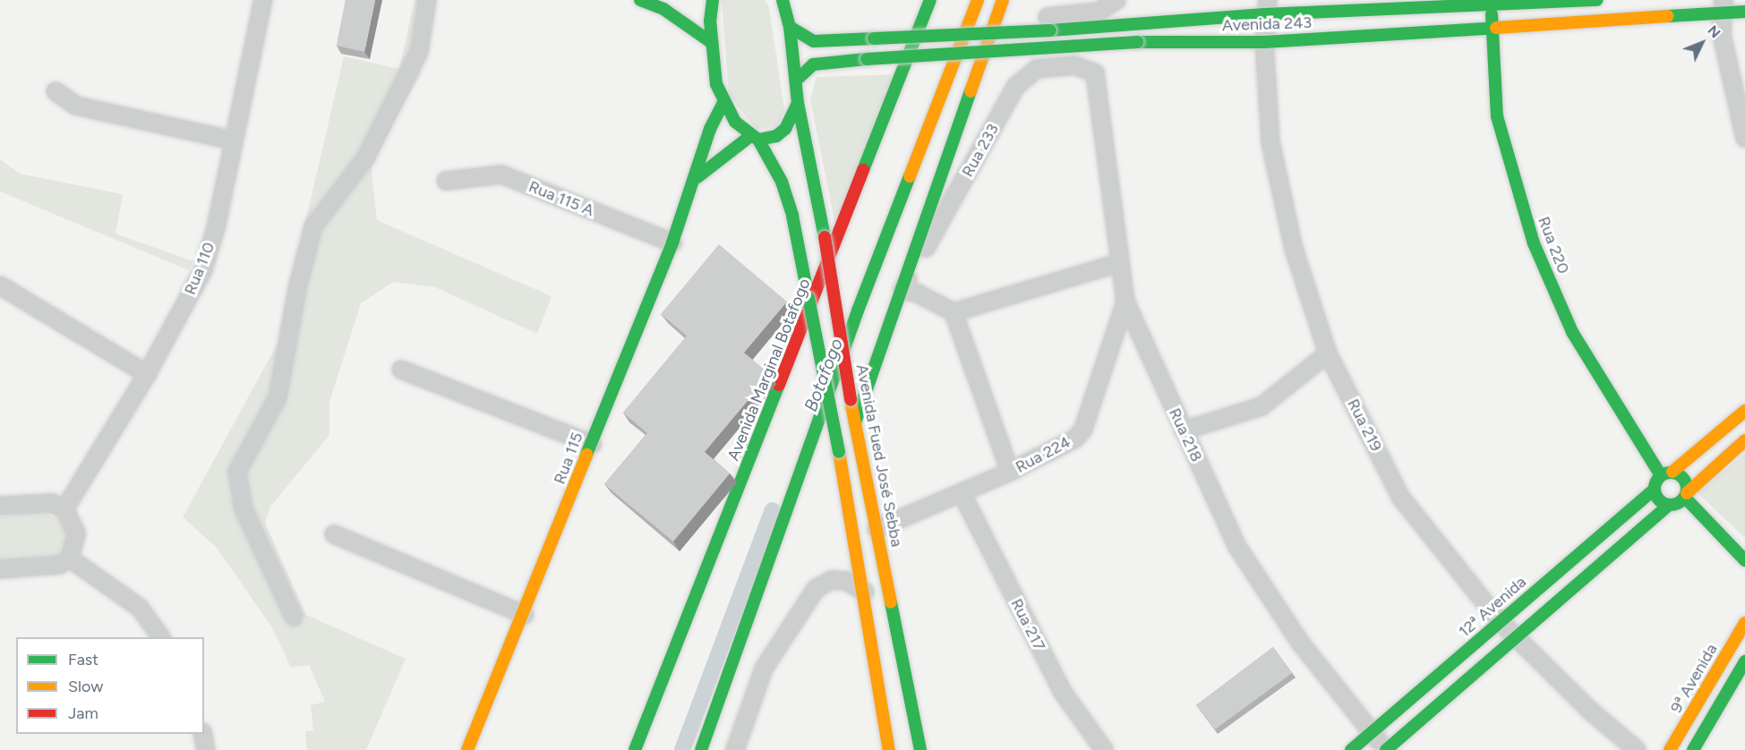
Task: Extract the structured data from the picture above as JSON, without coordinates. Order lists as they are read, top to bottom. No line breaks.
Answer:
{"streets":{"main road":["Avenida 243","Rua 220","Avenida Marginal Botafogo","Avenida Fued José Sebba","Rua 115","12ª Avenida","9ª Avenida"],"street":["Rua 233","Rua 115 A","Rua 110","Rua 219","Rua 218","Rua 224","Rua 217"]},"crossings":[["Avenida 243","Rua 220"],["Avenida 243","Rua 219"],["Avenida 243","Avenida Fued José Sebba"],["Rua 233","Rua 218"],["Rua 115 A","Rua 115"],["Rua 220","12ª Avenida"],["Rua 219","12ª Avenida"],["Rua 218","Rua 224"],["Rua 218","12ª Avenida"],["Rua 224","Avenida Fued José Sebba"],["Rua 224","Rua 217"]],"water":["Botafogo"],"legend":["Fast","Slow","Jam"],"north":"top right"}
